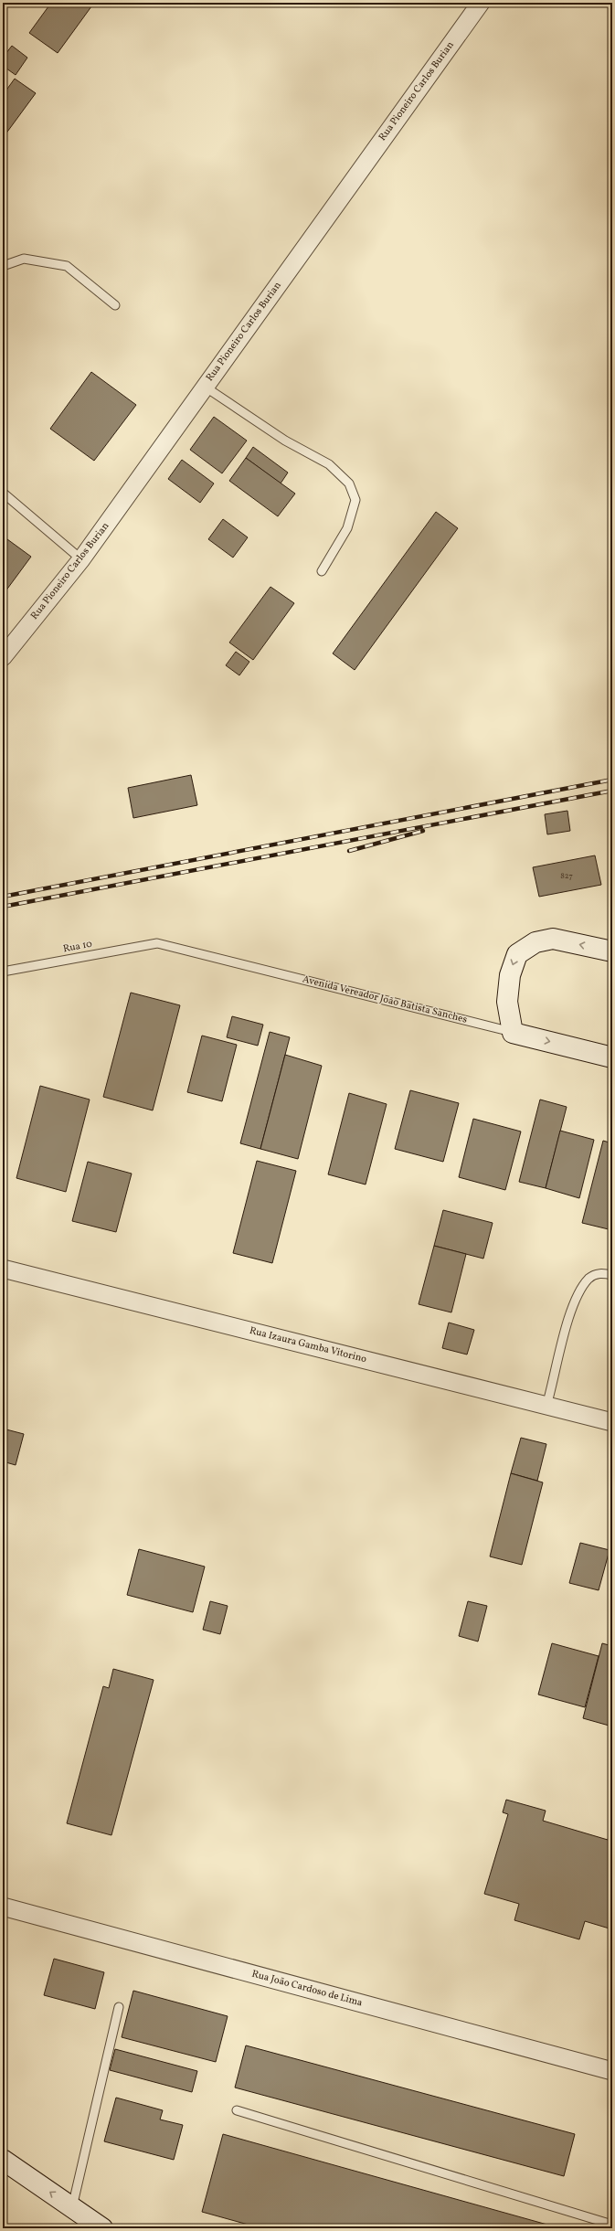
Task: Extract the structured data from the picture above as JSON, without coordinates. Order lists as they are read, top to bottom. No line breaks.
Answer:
{"streets":{"street":["Rua Pioneiro Carlos Burian","Avenida Vereador João Batista Sanches","Rua Izaura Gamba Vitorino","Rua João Cardoso de Lima"],"lane":["Rua 10"]},"crossings":[["Rua 10","Avenida Vereador João Batista Sanches"]],"house_numbers":["827"]}
